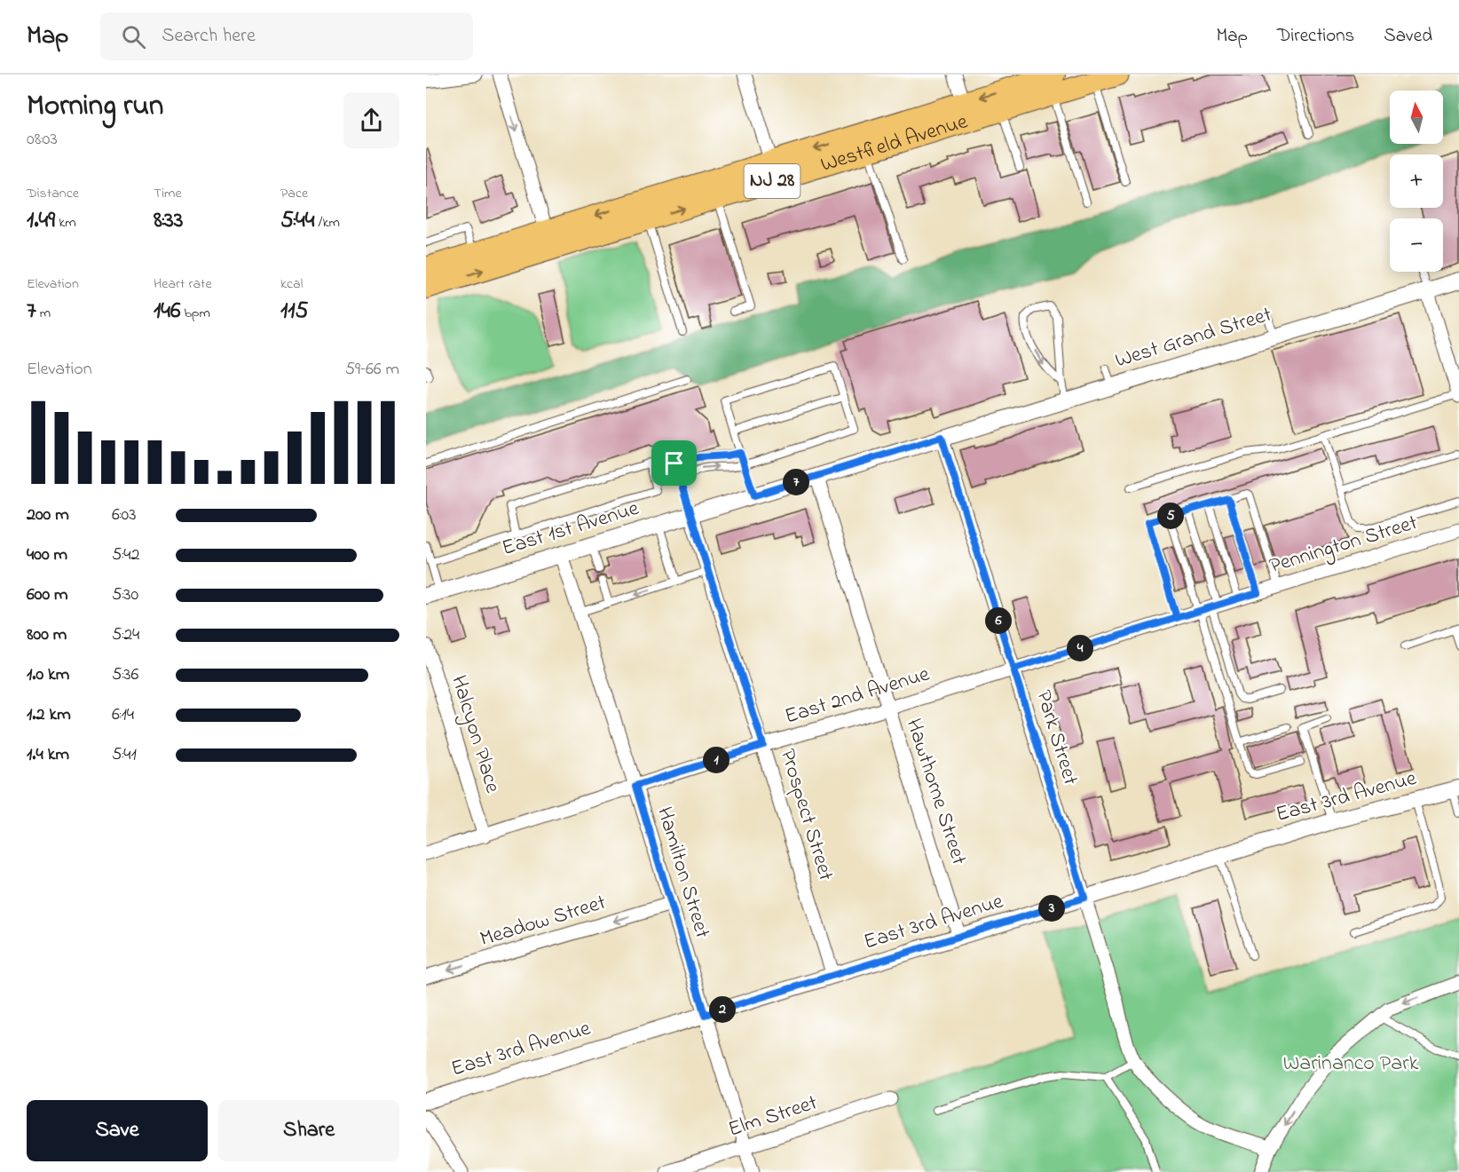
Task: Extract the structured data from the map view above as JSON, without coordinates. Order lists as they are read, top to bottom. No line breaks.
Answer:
{"streets":{"main road":["Westfield Avenue","NJ 28"],"street":["West Grand Street","East 1st Avenue","Pennington Street","East 2nd Avenue","Halcyon Place","Park Street","Hawthorne Street","East 3rd Avenue","Prospect Street","Hamilton Street","Meadow Street","Elm Street"]},"crossings":[["West Grand Street","East 1st Avenue"],["West Grand Street","Park Street"],["East 1st Avenue","Park Street"],["East 1st Avenue","Hawthorne Street"],["East 1st Avenue","Prospect Street"],["East 1st Avenue","Hamilton Street"],["Pennington Street","East 2nd Avenue"],["East 2nd Avenue","Halcyon Place"],["East 2nd Avenue","Park Street"],["East 2nd Avenue","Hawthorne Street"],["East 2nd Avenue","Prospect Street"],["East 2nd Avenue","Hamilton Street"],["Park Street","East 3rd Avenue"],["Hawthorne Street","East 3rd Avenue"],["East 3rd Avenue","Prospect Street"],["East 3rd Avenue","Hamilton Street"],["Hamilton Street","Meadow Street"],["Hamilton Street","Elm Street"]],"one_way":["Meadow Street"],"parks":["Warinanco Park"],"north":"top","page":{"header":"Map","search":"Search here","nav":["Map","Directions","Saved"],"heading":["Morning run","08:03"],"map_buttons":["+","−"],"stats":[["Distance","1.49 km"],["Time","8:33"],["Pace","5:44 /km"],["Elevation","7 m"],["Heart rate","146 bpm"],["kcal","115"]],"chart":["Elevation","59–66 m"],"pins":["7","5","6","4","1","3","2"],"list":[{"name":"200 m","note":"6:03"},{"name":"400 m","note":"5:42"},{"name":"600 m","note":"5:30"},{"name":"800 m","note":"5:24"},{"name":"1.0 km","note":"5:36"},{"name":"1.2 km","note":"6:14"},{"name":"1.4 km","note":"5:41"}],"buttons":["Save","Share"]}}
